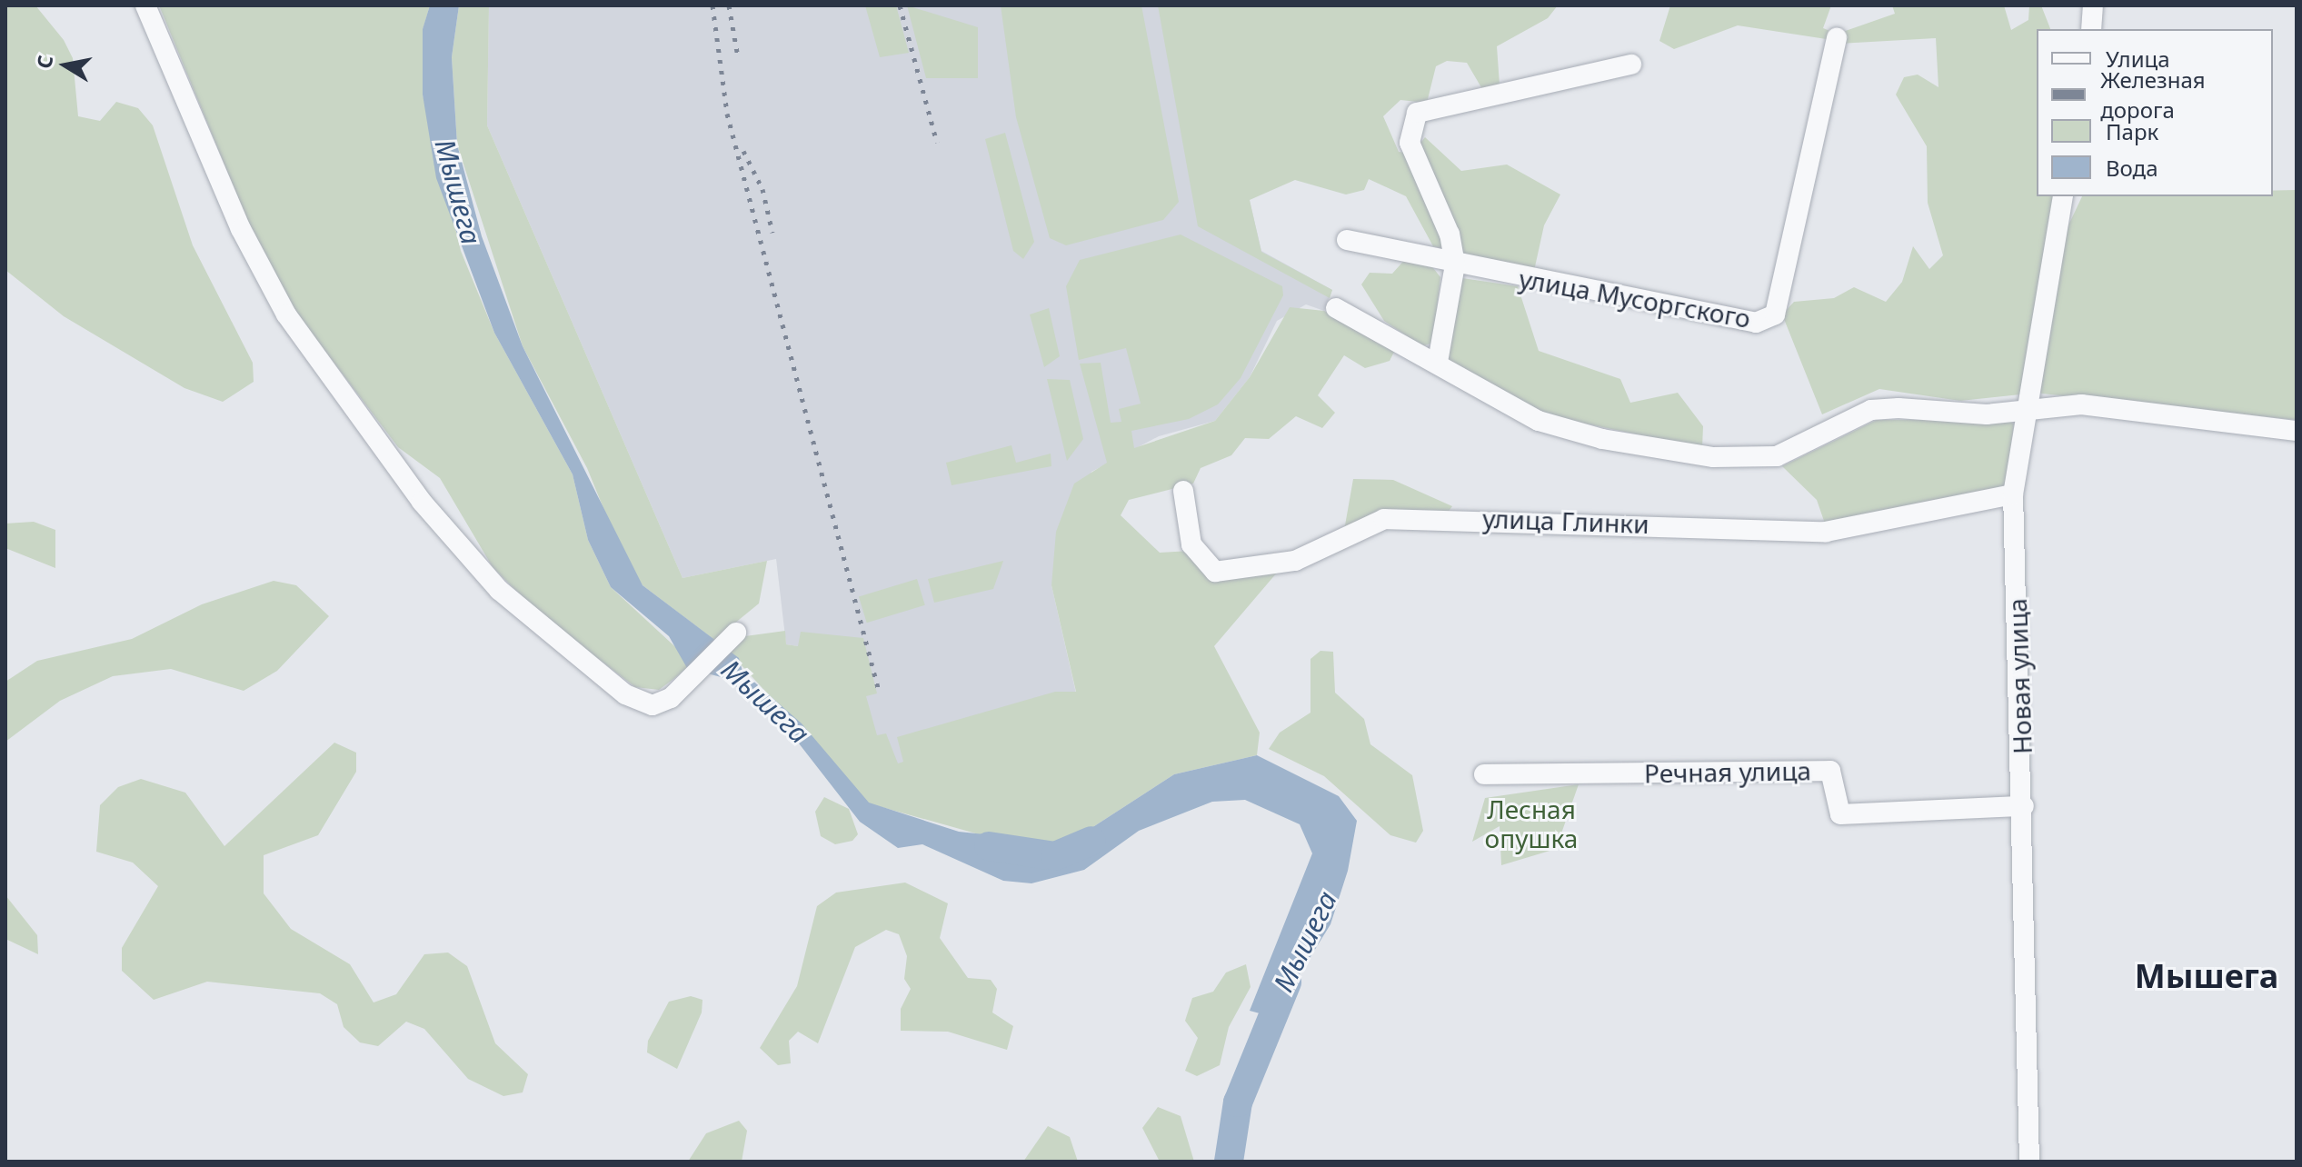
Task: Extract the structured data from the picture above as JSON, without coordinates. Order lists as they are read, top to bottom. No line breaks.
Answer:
{"streets":{"street":["улица Мусоргского","улица Глинки","Новая улица","Речная улица"]},"crossings":[["улица Глинки","Новая улица"],["Новая улица","Речная улица"]],"districts":["Мышега"],"water":["Мышега"],"parks":["Лесная опушка"],"legend":["Улица","Железная дорога","Парк","Вода"],"north":"left"}
